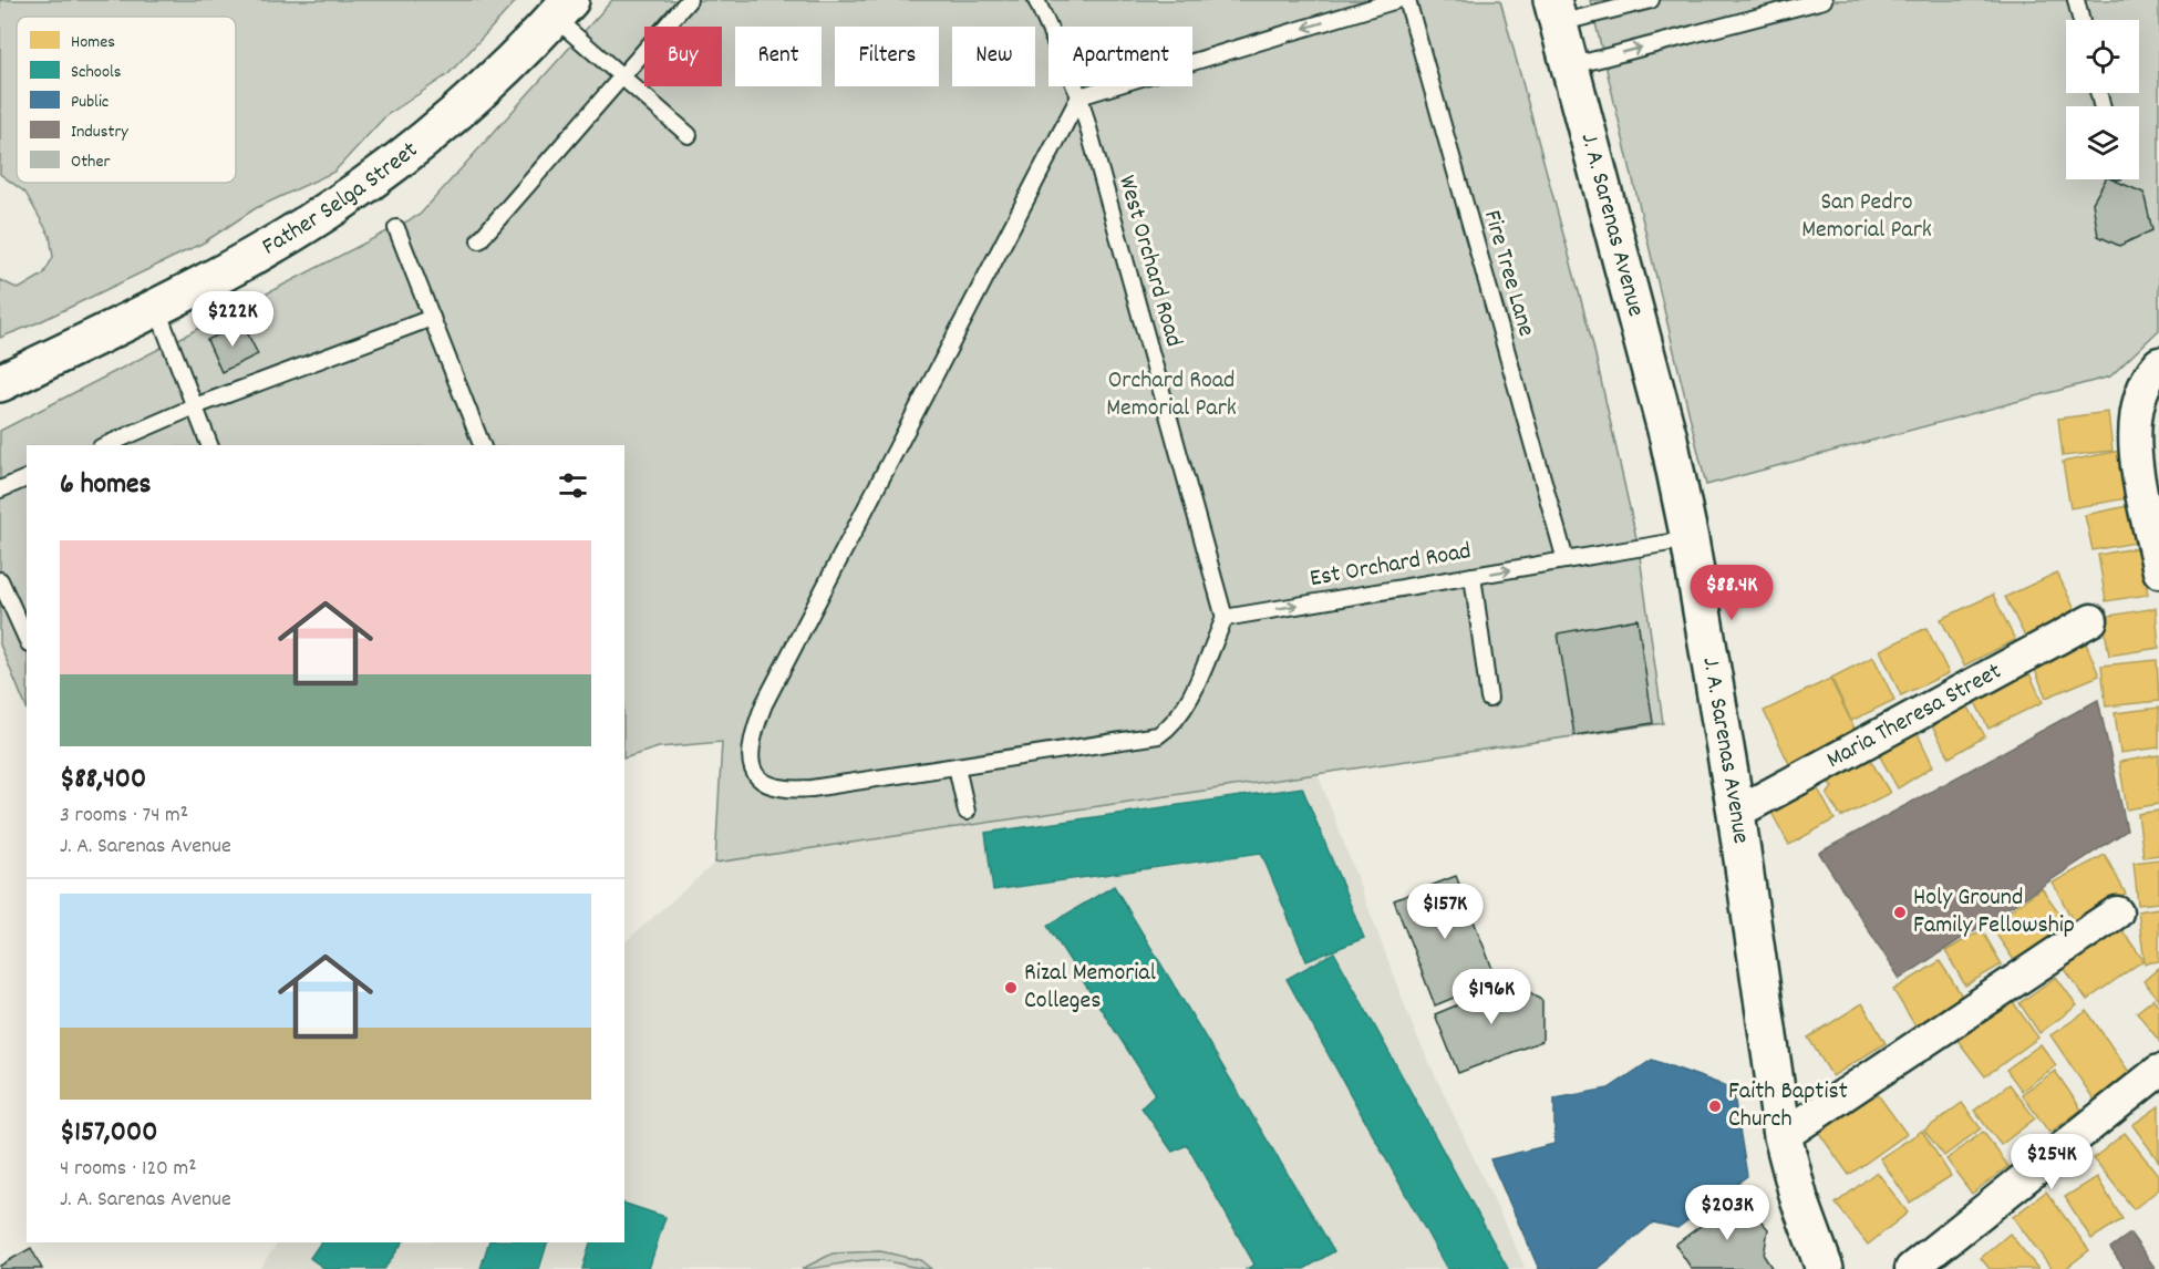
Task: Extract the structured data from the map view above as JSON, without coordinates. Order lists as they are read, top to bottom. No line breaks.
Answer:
{"streets":{"main road":["Father Selga Street","J. A. Sarenas Avenue"],"street":["Maria Theresa Street"],"lane":["West Orchard Road","Fire Tree Lane","Est Orchard Road"]},"crossings":[["J. A. Sarenas Avenue","Est Orchard Road"],["J. A. Sarenas Avenue","Maria Theresa Street"],["West Orchard Road","Est Orchard Road"],["Fire Tree Lane","Est Orchard Road"]],"one_way":["Est Orchard Road"],"parks":["San Pedro Memorial Park","Orchard Road Memorial Park"],"places":["Holy Ground Family Fellowship","Rizal Memorial Colleges","Faith Baptist Church"],"legend":["Homes","Schools","Public","Industry","Other"],"page":{"chip":["Buy","Rent","Filters","New","Apartment"],"price":["$222K","$88.4K","$157K","$196K","$254K","$203K"],"heading":"6 homes","list":[{"name":"$88,400","note":"3 rooms · 74 m² · J. A. Sarenas Avenue"},{"name":"$157,000","note":"4 rooms · 120 m² · J. A. Sarenas Avenue"}]}}
